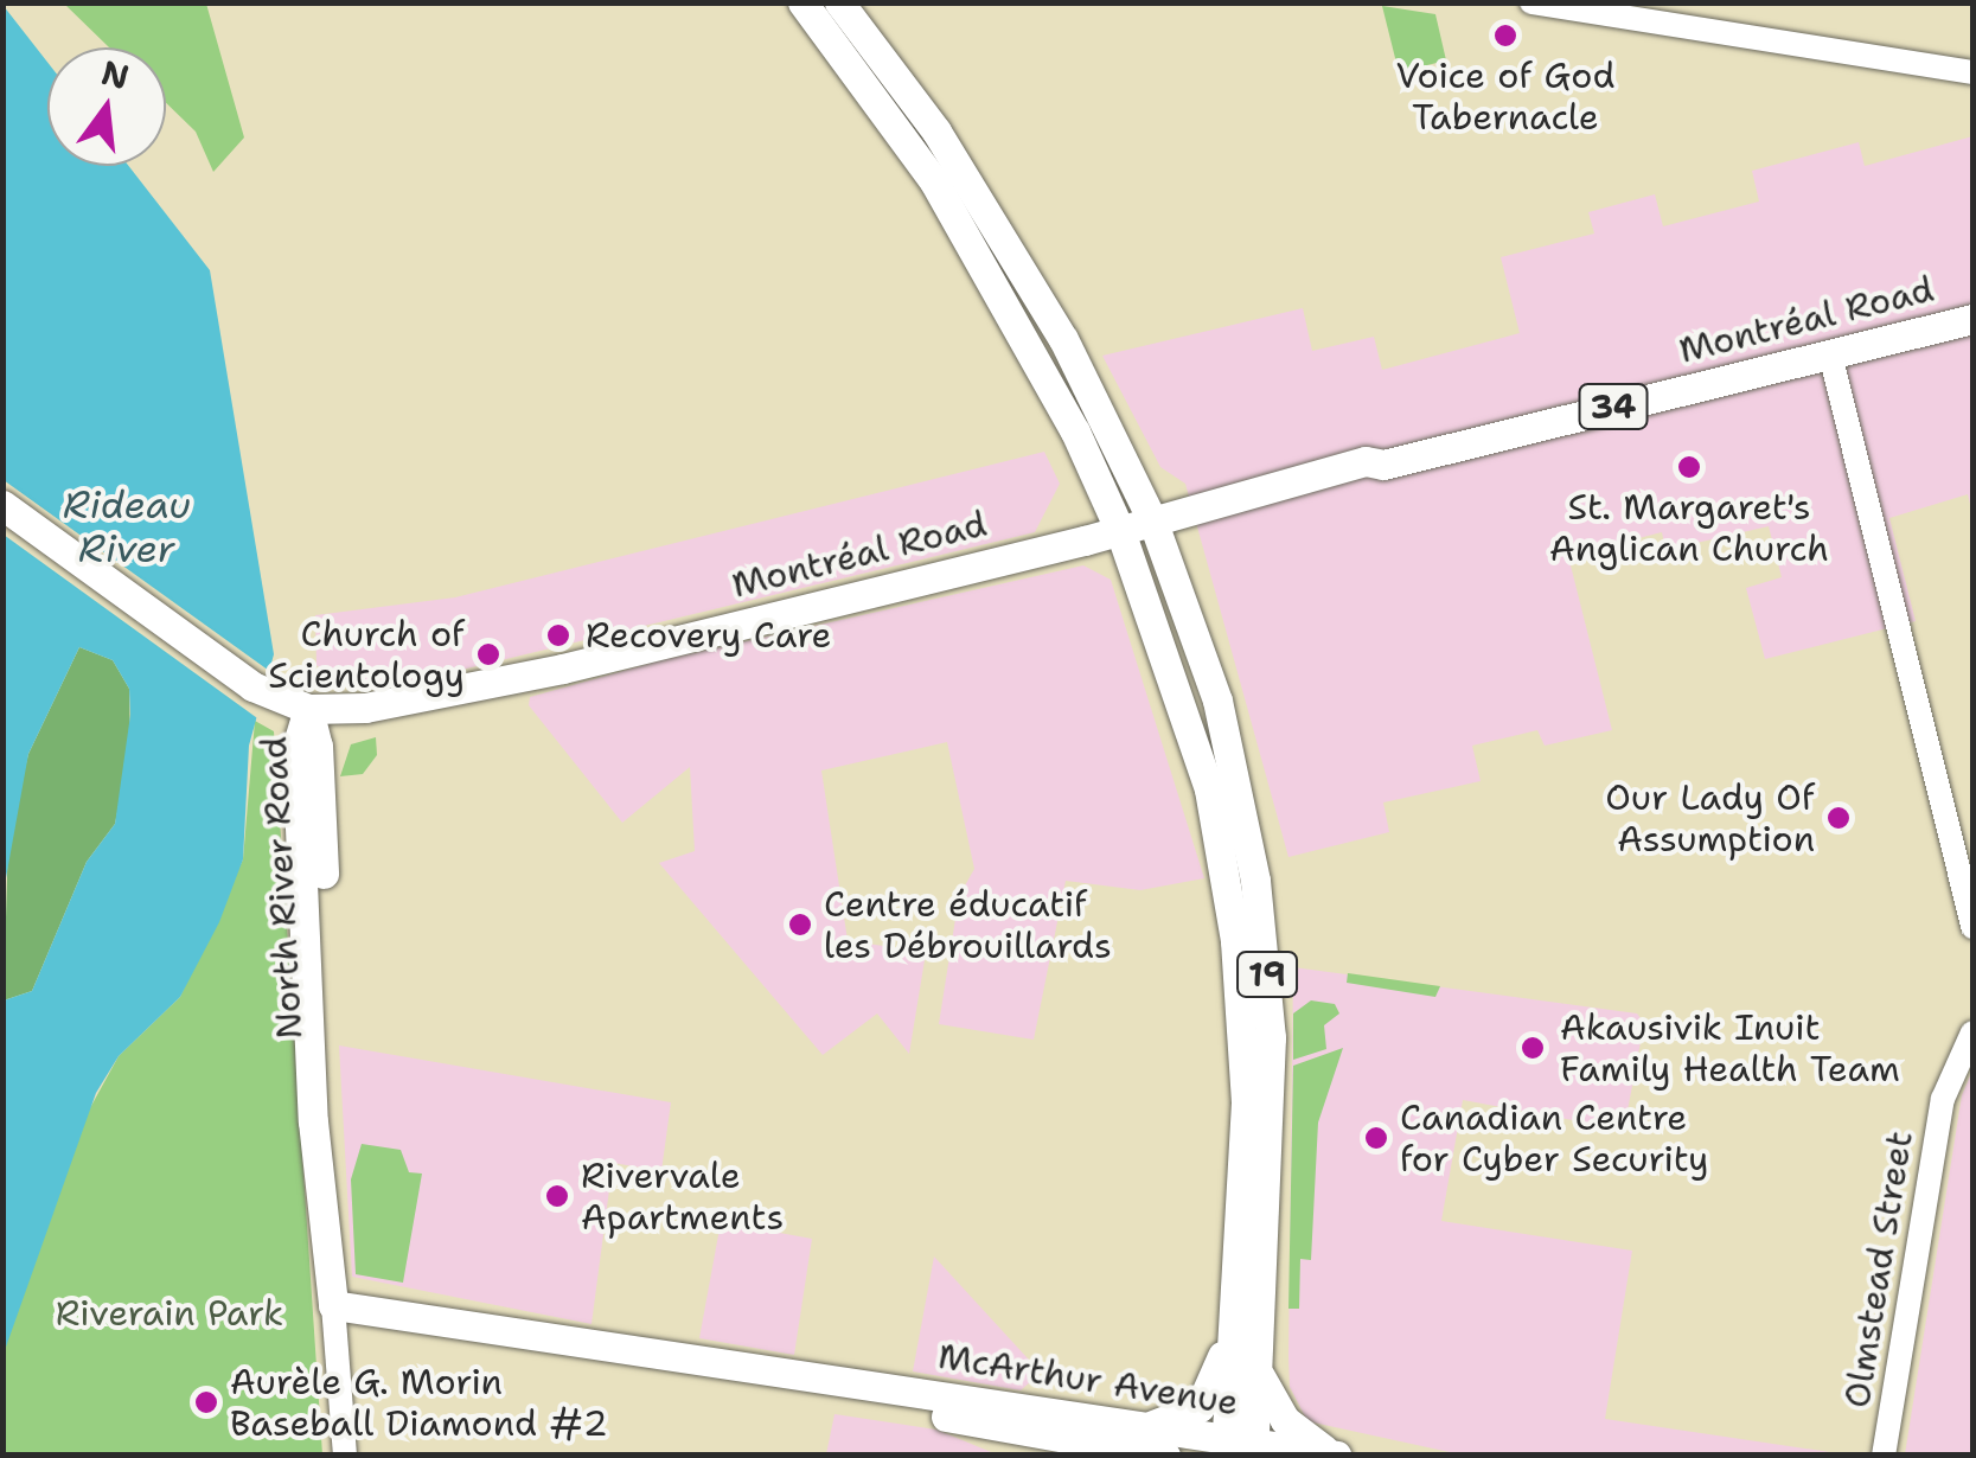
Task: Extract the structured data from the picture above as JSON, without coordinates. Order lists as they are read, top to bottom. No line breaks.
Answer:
{"streets":{"main road":["Montréal Road","34","North River Road","19","McArthur Avenue"],"street":["Olmstead Street"]},"crossings":[["Montréal Road","North River Road"],["Montréal Road","19"],["North River Road","McArthur Avenue"],["19","McArthur Avenue"]],"water":["Rideau River"],"parks":["Riverain Park"],"places":["Voice of God Tabernacle","St. Margaret's Anglican Church","Recovery Care","Church of Scientology","Our Lady Of Assumption","Centre éducatif les Débrouillards","Akausivik Inuit Family Health Team","Canadian Centre for Cyber Security","Rivervale Apartments","Aurèle G. Morin Baseball Diamond #2"],"north":"top"}
